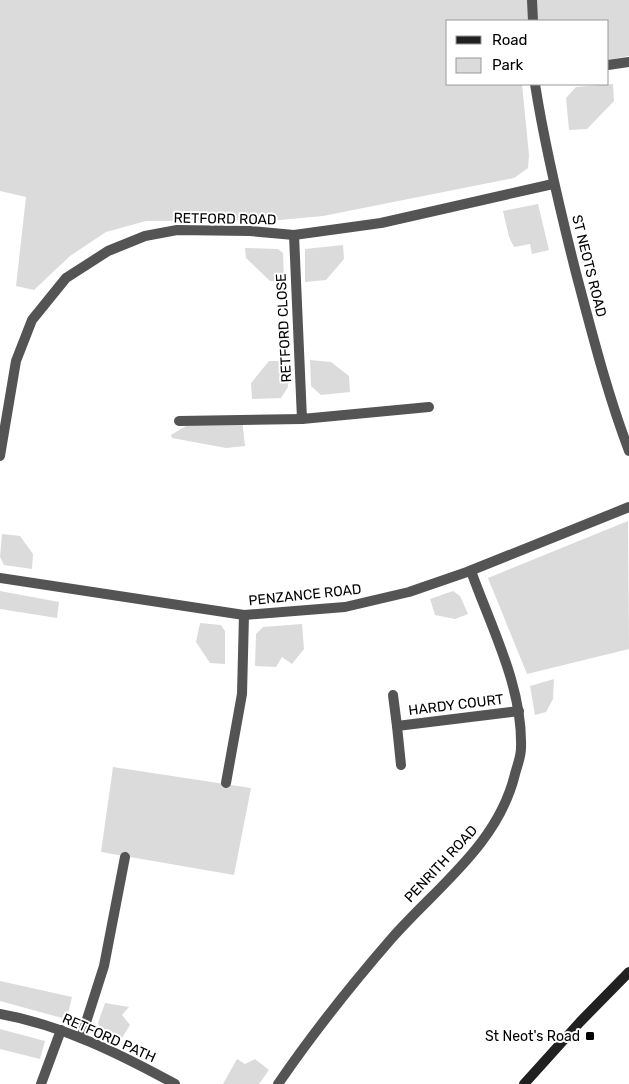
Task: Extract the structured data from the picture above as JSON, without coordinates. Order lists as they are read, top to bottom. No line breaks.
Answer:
{"streets":{"street":["RETFORD ROAD","ST NEOTS ROAD","RETFORD CLOSE","PENZANCE ROAD","HARDY COURT","PENRITH ROAD","RETFORD PATH"]},"crossings":[["RETFORD ROAD","ST NEOTS ROAD"],["RETFORD ROAD","RETFORD CLOSE"],["PENZANCE ROAD","PENRITH ROAD"],["HARDY COURT","PENRITH ROAD"]],"places":{"transit":["St Neot's Road"]},"legend":["Road","Park"]}
